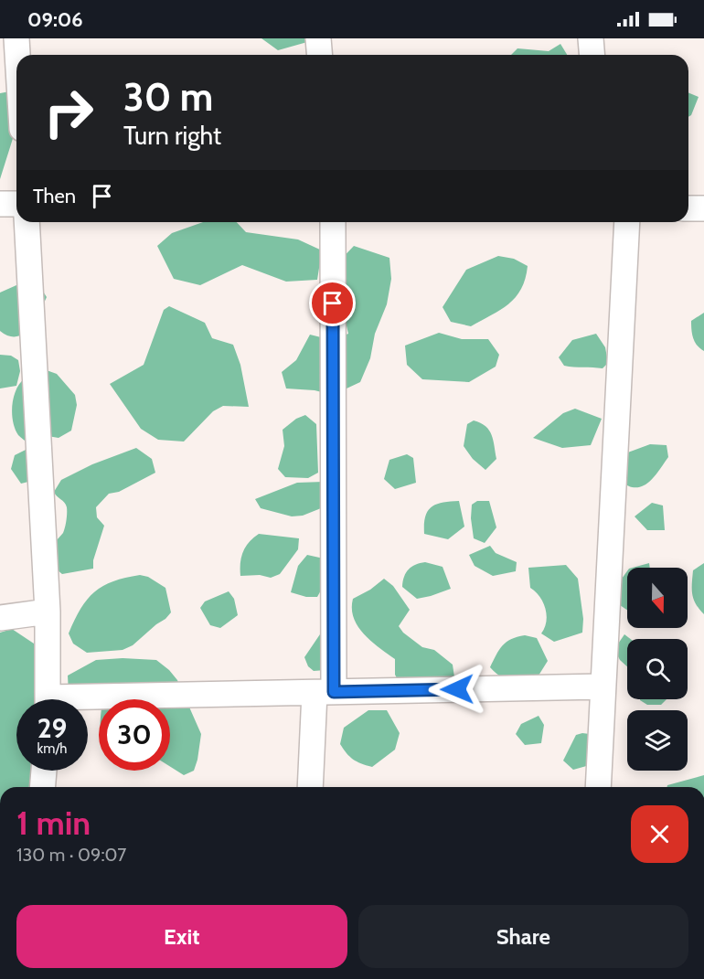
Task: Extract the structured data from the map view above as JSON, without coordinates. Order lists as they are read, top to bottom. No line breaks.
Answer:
{"north":"bottom","page":{"status":"09:06","turn":["30 m","Turn right"],"then":"Then","speed":"29 km/h","limit":"30","heading":["1 min","130 m · 09:07"],"buttons":["Exit","Share"]}}
